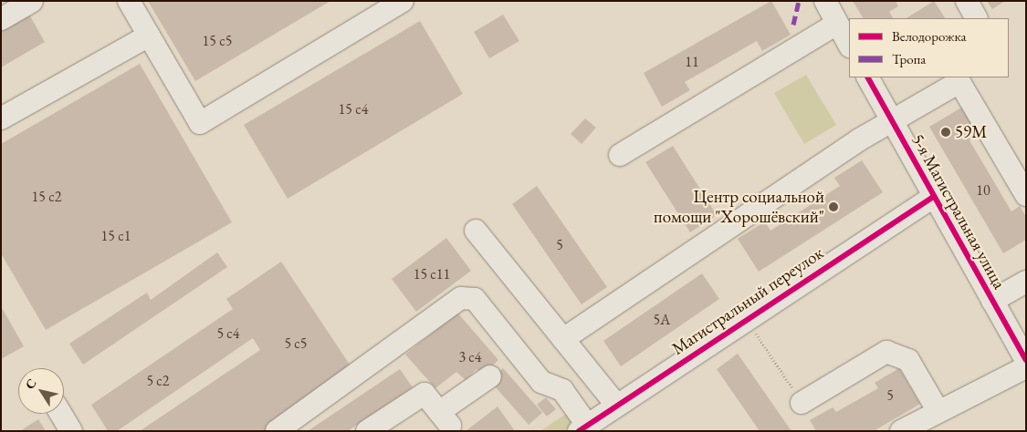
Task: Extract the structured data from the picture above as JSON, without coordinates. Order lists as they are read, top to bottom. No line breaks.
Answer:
{"streets":{"street":["5-я Магистральная улица","Магистральный переулок"]},"crossings":[["5-я Магистральная улица","Магистральный переулок"]],"places":["59М","Центр социальной помощи \"Хорошёвский\""],"house_numbers":["15 с5","11","15 с4","10","15 с2","15 с1","5","15 с11","5А","5 с4","5 с5","3 с4","5 с2","5"],"legend":["Велодорожка","Тропа"],"north":"top left"}
